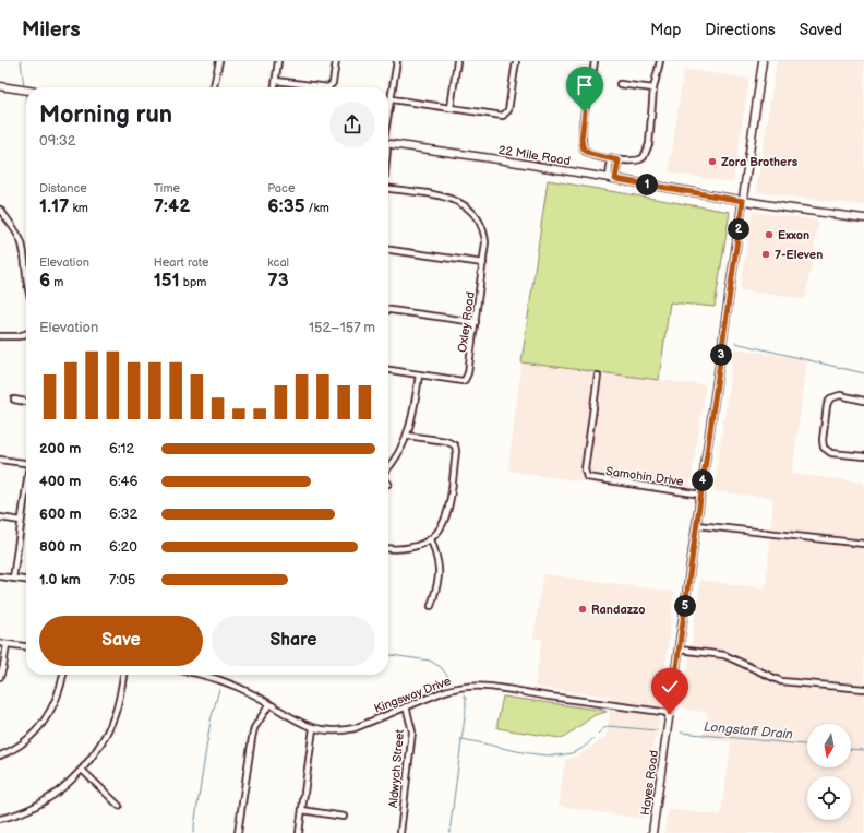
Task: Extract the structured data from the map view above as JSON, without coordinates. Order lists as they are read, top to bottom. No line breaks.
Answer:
{"streets":{"main road":["22 Mile Road","Hayes Road"],"street":["Oxley Road","Samohin Drive","Kingsway Drive","Aldwych Street"]},"crossings":[["22 Mile Road","Hayes Road"],["Samohin Drive","Hayes Road"],["Kingsway Drive","Aldwych Street"],["Kingsway Drive","Hayes Road"]],"water":["Longstaff Drain"],"places":["Zora Brothers","Exxon","7-Eleven","Randazzo"],"north":"bottom","page":{"header":"Milers","nav":["Map","Directions","Saved"],"heading":["Morning run","09:32"],"stats":[["Distance","1.17 km"],["Time","7:42"],["Pace","6:35 /km"],["Elevation","6 m"],["Heart rate","151 bpm"],["kcal","73"]],"pins":["1","2","3","4","5"],"chart":["Elevation","152–157 m"],"list":[{"name":"200 m","note":"6:12"},{"name":"400 m","note":"6:46"},{"name":"600 m","note":"6:32"},{"name":"800 m","note":"6:20"},{"name":"1.0 km","note":"7:05"}],"buttons":["Save","Share"]}}
